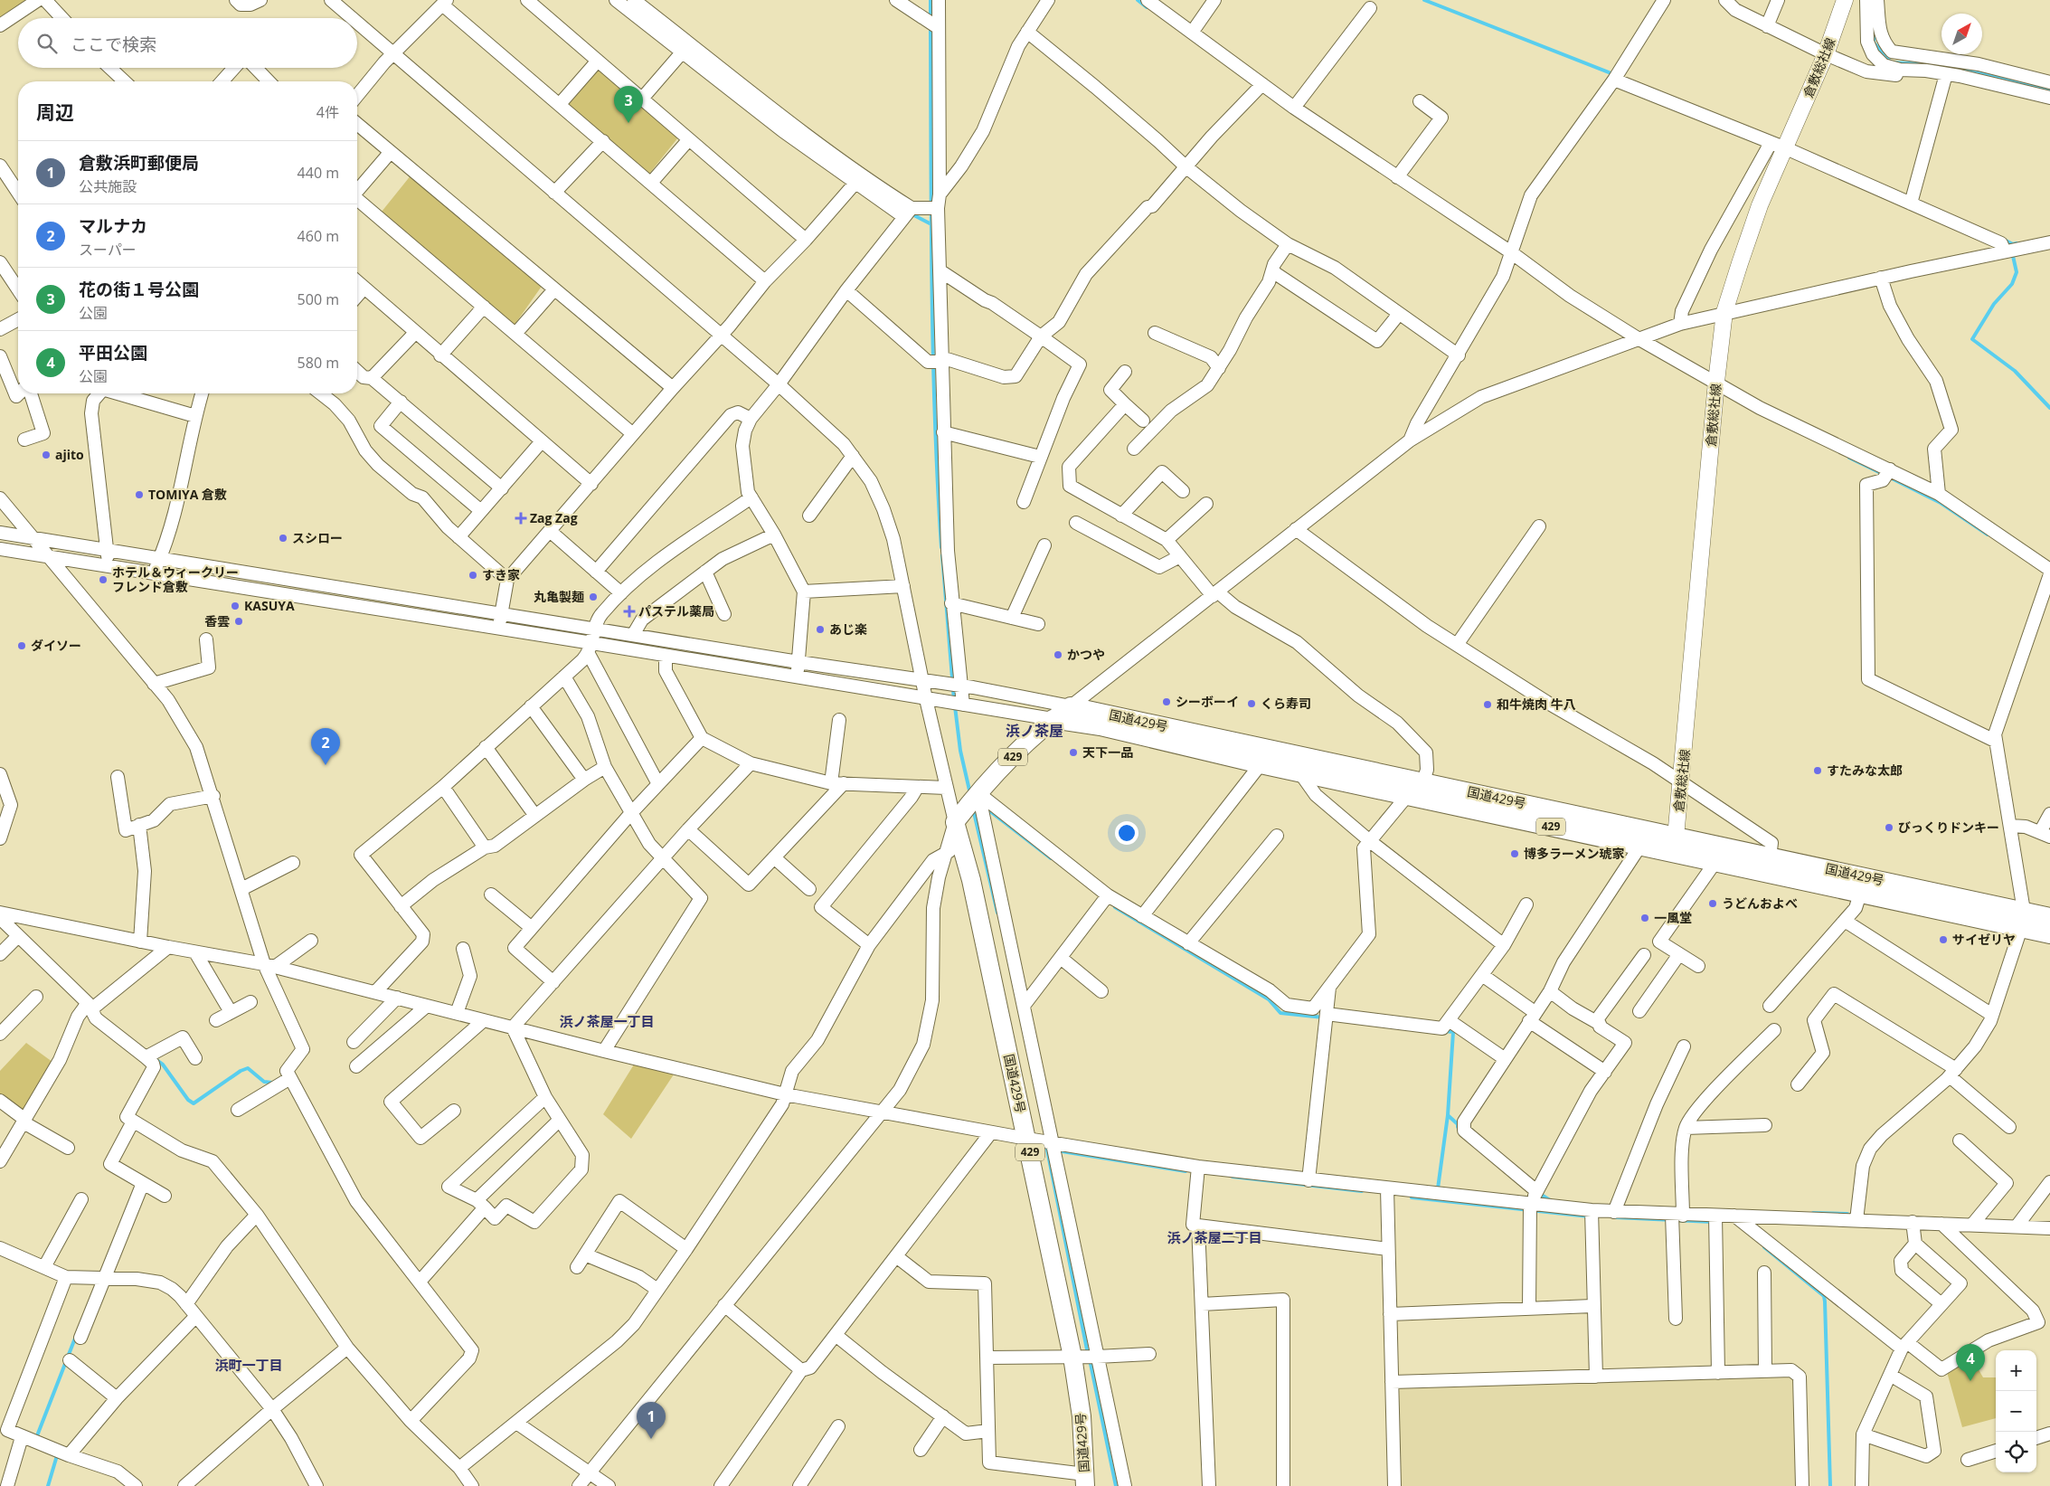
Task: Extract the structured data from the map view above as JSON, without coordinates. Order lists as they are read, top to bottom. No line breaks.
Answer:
{"streets":{"highway":["国道429号","429"],"main road":["倉敷総社線"]},"crossings":[["倉敷総社線","国道429号"],["国道429号","429"]],"districts":["浜ノ茶屋","浜ノ茶屋一丁目","浜ノ茶屋二丁目","浜町一丁目"],"places":{"other":["ajito","TOMIYA 倉敷","スシロー","すき家","ホテル＆ウィークリー フレンド倉敷","丸亀製麺","KASUYA","香雲","あじ楽","ダイソー","かつや","シーボーイ","くら寿司","和牛焼肉 牛八","天下一品","すたみな太郎","びっくりドンキー","博多ラーメン琥家","うどんおよべ","一風堂","サイゼリヤ"],"health":["Zag Zag","パステル薬局"]},"north":"top right","page":{"search":"ここで検索","heading":["周辺","4件"],"pins":["3","2","4","1"],"list":[{"mark":"1","name":"倉敷浜町郵便局","note":"公共施設","value":"440 m"},{"mark":"2","name":"マルナカ","note":"スーパー","value":"460 m"},{"mark":"3","name":"花の街１号公園","note":"公園","value":"500 m"},{"mark":"4","name":"平田公園","note":"公園","value":"580 m"}],"map_buttons":["+","−"]}}
